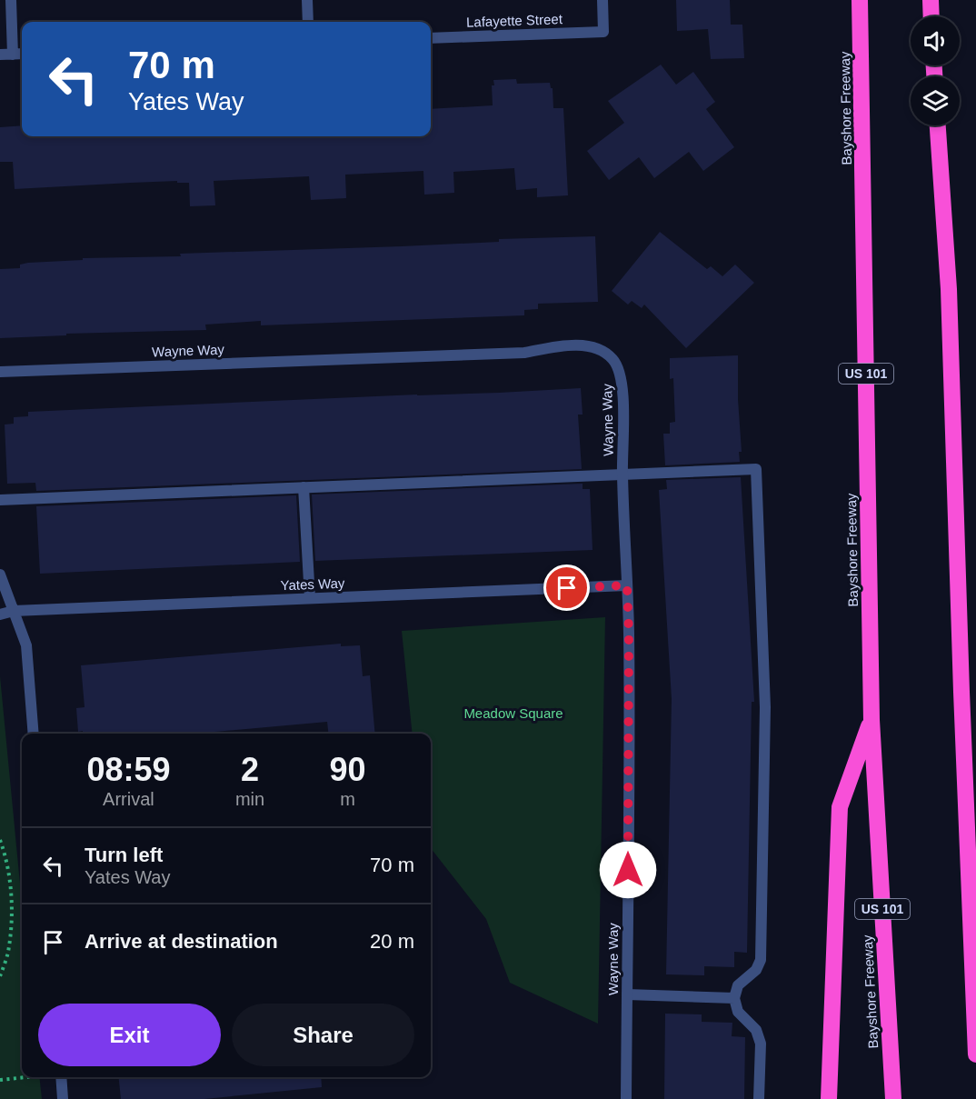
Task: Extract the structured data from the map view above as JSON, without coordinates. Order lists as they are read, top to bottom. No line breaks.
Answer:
{"streets":{"highway":["Bayshore Freeway","US 101"],"street":["Lafayette Street","Wayne Way","Yates Way"]},"crossings":[["Wayne Way","Yates Way"]],"parks":["Meadow Square"],"page":{"turn":["70 m","Yates Way"],"eta":["08:59","Arrival","2","min","90","m"],"list":[{"name":"Turn left","note":"Yates Way","value":"70 m"},{"name":"Arrive at destination","value":"20 m"}],"buttons":["Exit","Share"]}}
